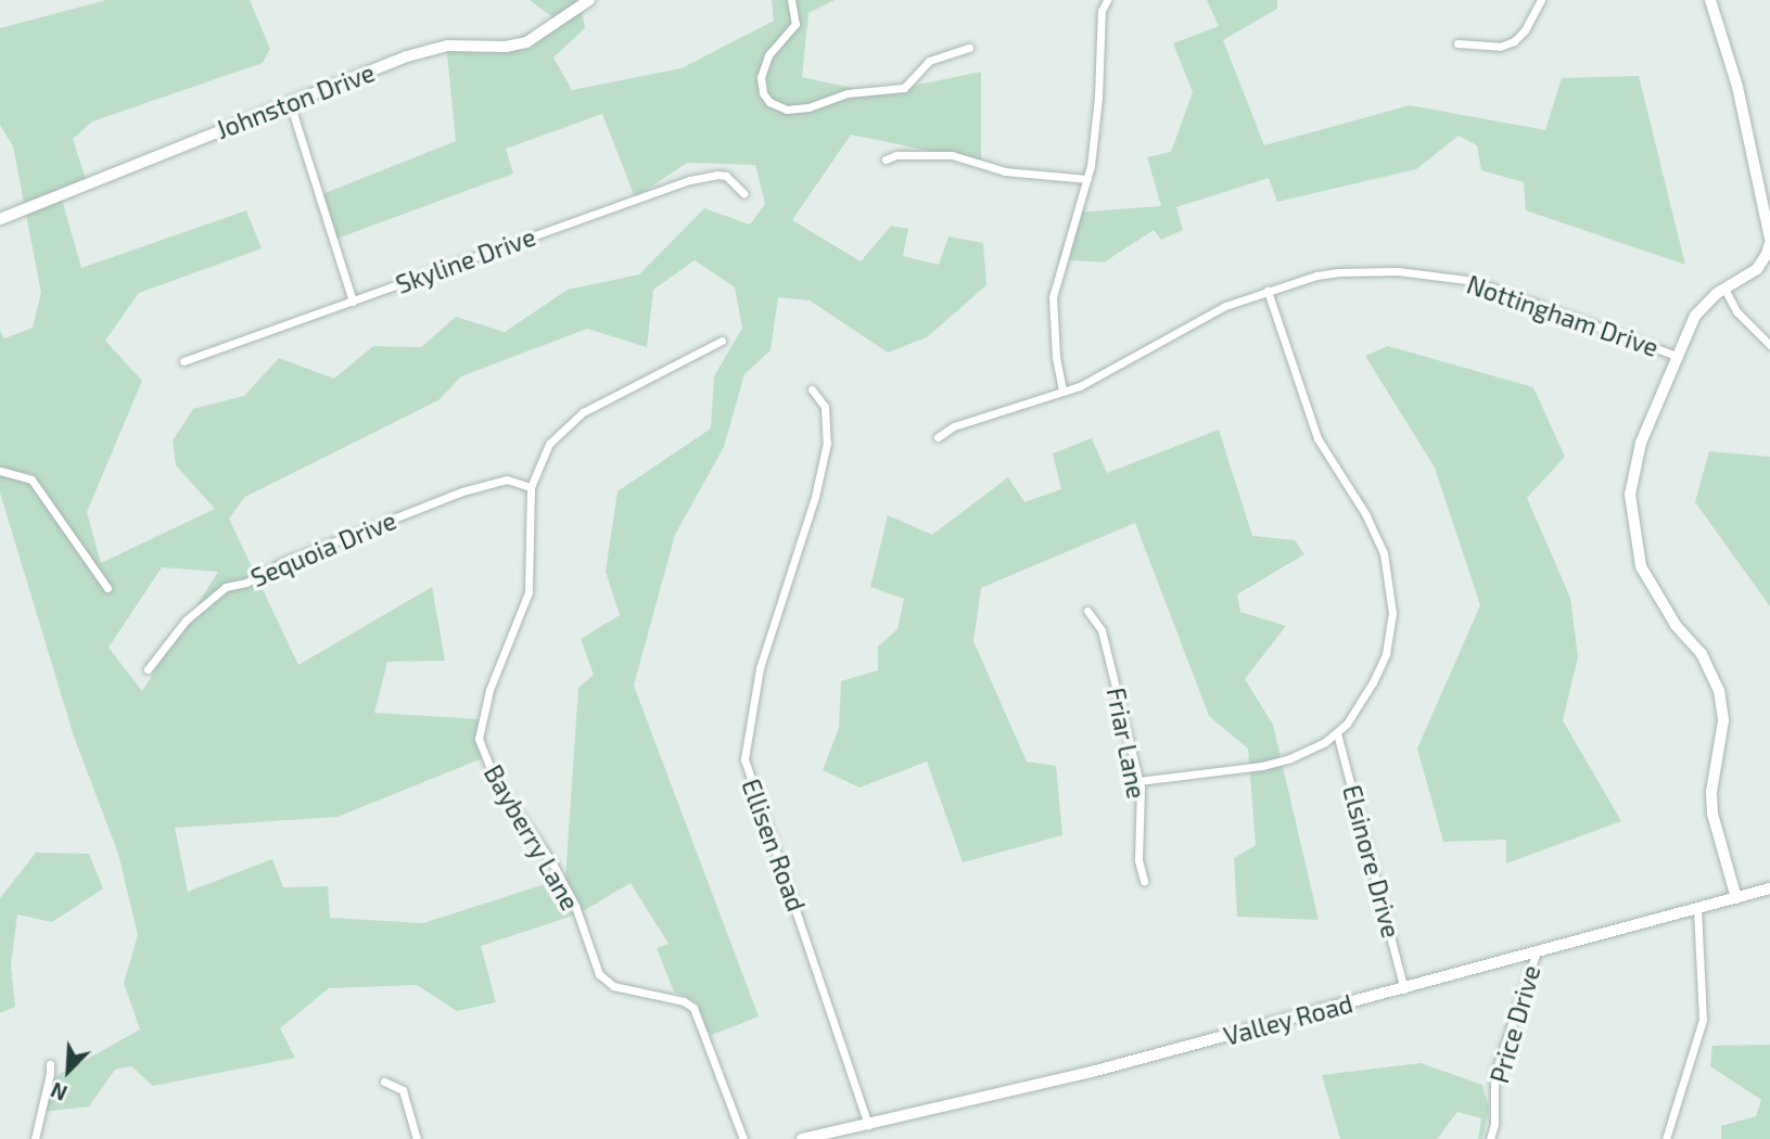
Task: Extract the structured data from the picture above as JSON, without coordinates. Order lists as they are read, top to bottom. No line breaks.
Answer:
{"streets":{"street":["Johnston Drive","Skyline Drive","Nottingham Drive","Sequoia Drive","Friar Lane","Bayberry Lane","Ellisen Road","Elsinore Drive","Valley Road","Price Drive"]},"crossings":[["Sequoia Drive","Bayberry Lane"],["Ellisen Road","Valley Road"],["Elsinore Drive","Valley Road"],["Valley Road","Price Drive"]],"north":"bottom left"}
